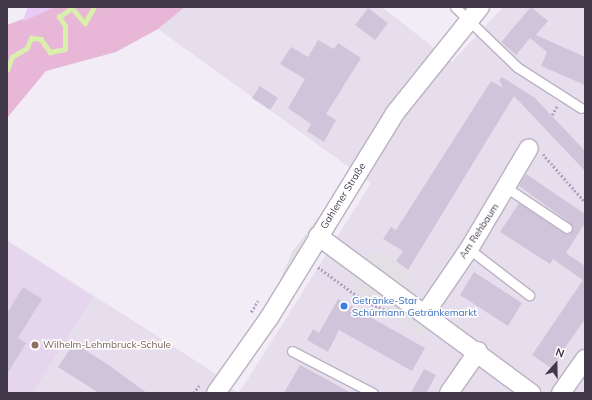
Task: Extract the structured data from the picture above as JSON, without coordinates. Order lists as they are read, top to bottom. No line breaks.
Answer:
{"streets":{"street":["Gahlener Straße","Am Rehbaum"]},"places":["Getränke-Star Schürmann Getränkemarkt","Wilhelm-Lehmbruck-Schule"],"north":"top"}
